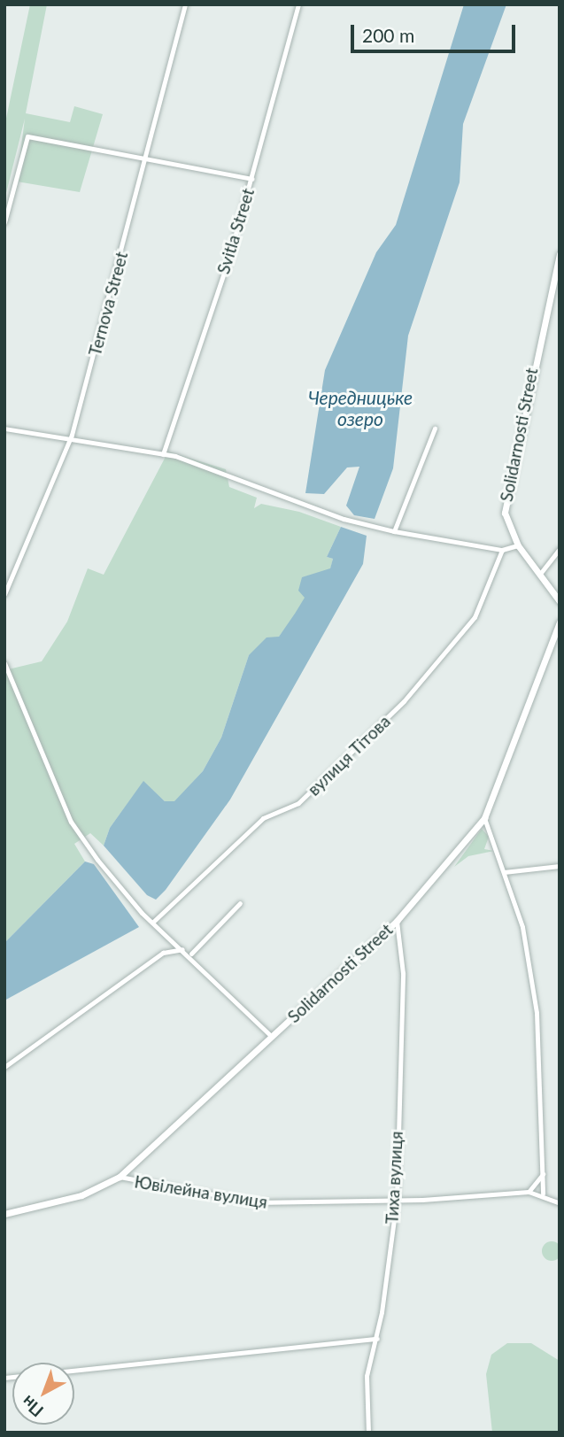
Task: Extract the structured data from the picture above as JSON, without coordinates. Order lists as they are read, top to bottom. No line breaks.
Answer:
{"streets":{"main road":["Solidarnosti Street"],"street":["Svitla Street","Ternova Street","вулиця Тітова","Тиха вулиця","Ювілейна вулиця"]},"crossings":[["Solidarnosti Street","Тиха вулиця"],["Solidarnosti Street","Ювілейна вулиця"],["Тиха вулиця","Ювілейна вулиця"]],"water":["Чередницьке озеро"],"scale_bar":"200 m","north":"bottom left"}
